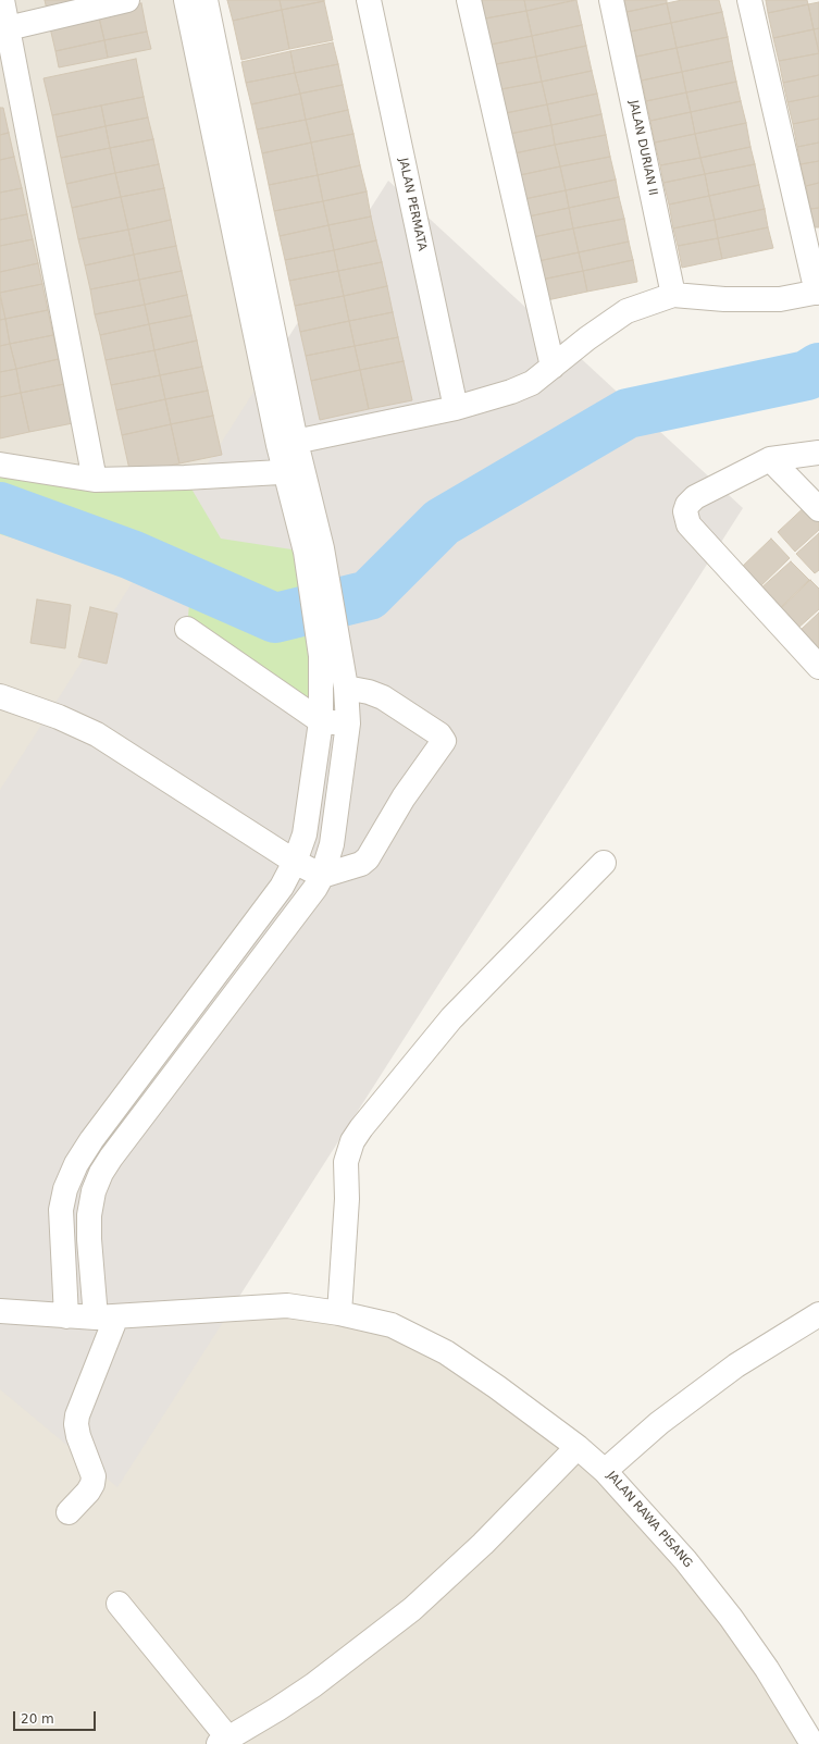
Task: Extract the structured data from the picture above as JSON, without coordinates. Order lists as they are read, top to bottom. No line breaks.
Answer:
{"streets":{"street":["JALAN DURIAN II","JALAN PERMATA","JALAN RAWA PISANG"]},"scale_bar":"20 m"}
